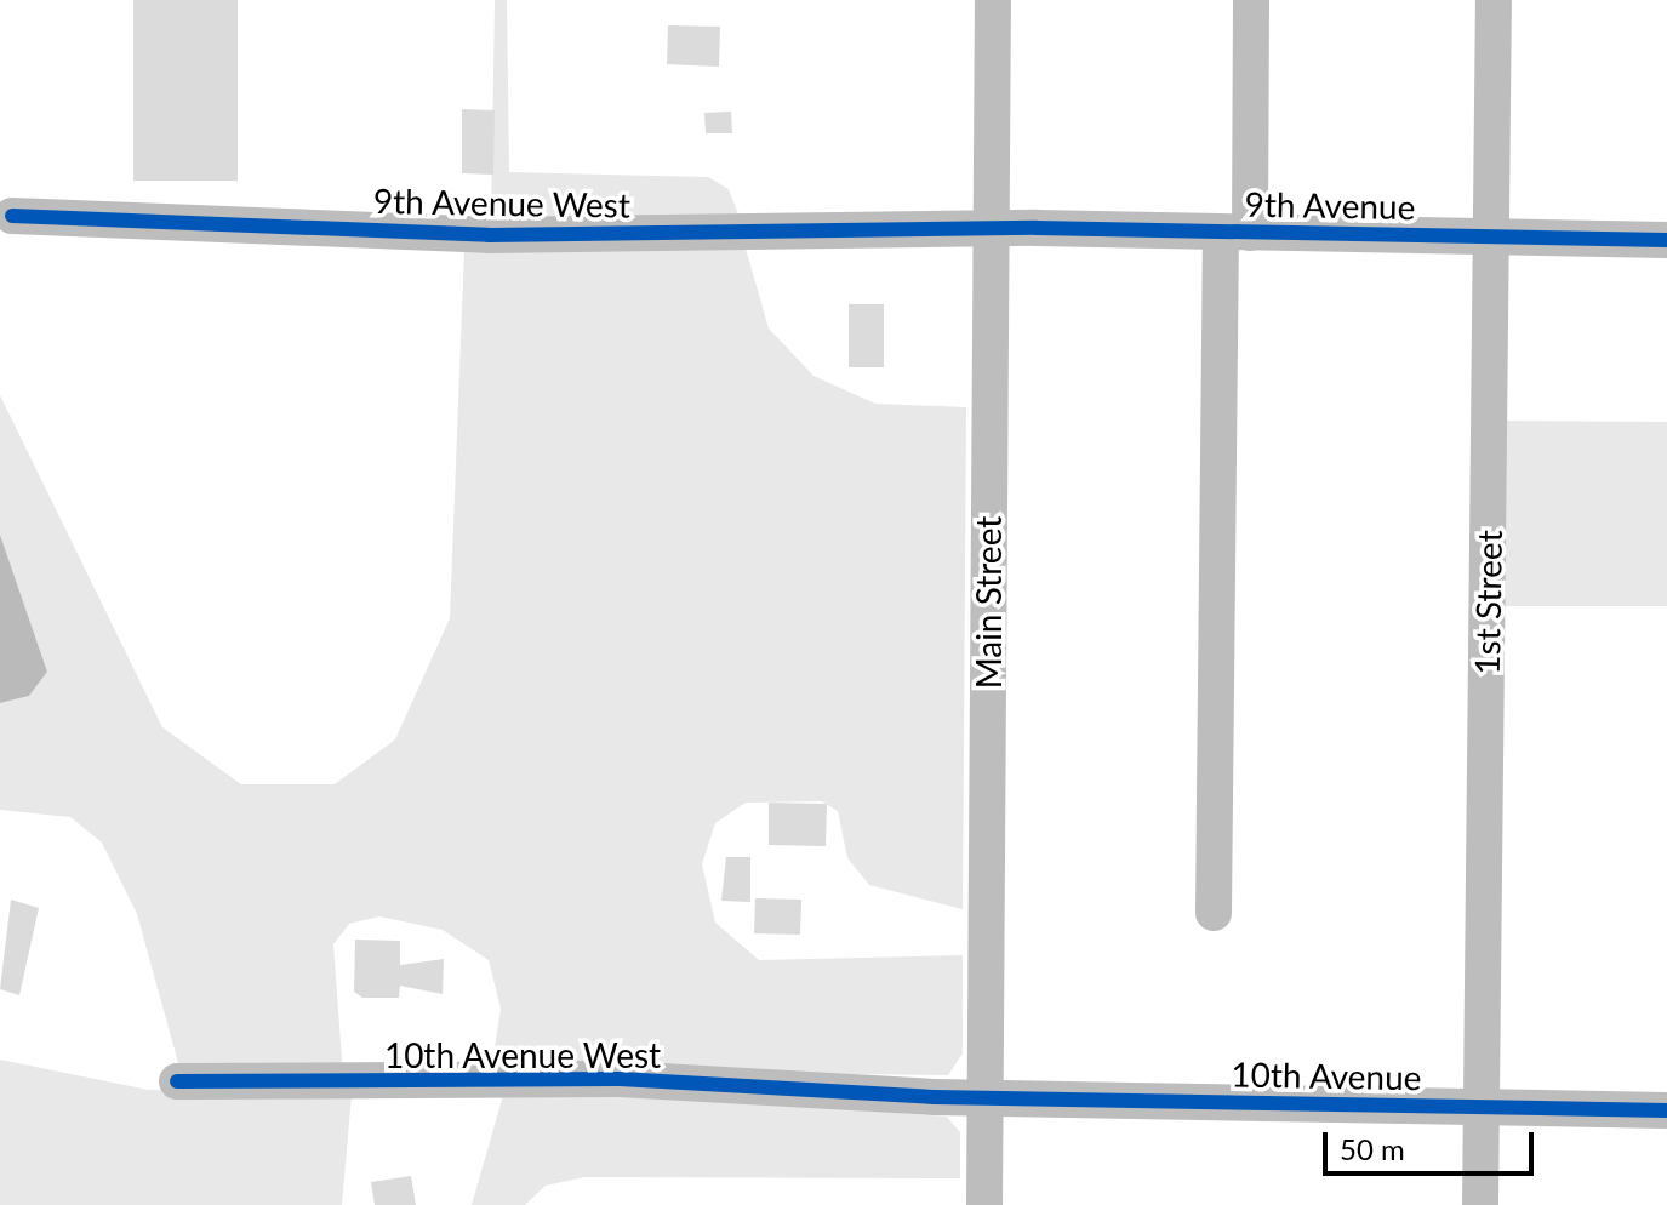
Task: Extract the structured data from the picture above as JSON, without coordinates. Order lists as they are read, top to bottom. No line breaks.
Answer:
{"streets":{"street":["9th Avenue West","9th Avenue","Main Street","1st Street","10th Avenue West","10th Avenue"]},"crossings":[["9th Avenue West","9th Avenue"],["9th Avenue West","Main Street"],["9th Avenue","Main Street"],["9th Avenue","1st Street"],["Main Street","10th Avenue West"],["Main Street","10th Avenue"],["1st Street","10th Avenue"],["10th Avenue West","10th Avenue"]],"scale_bar":"50 m"}
